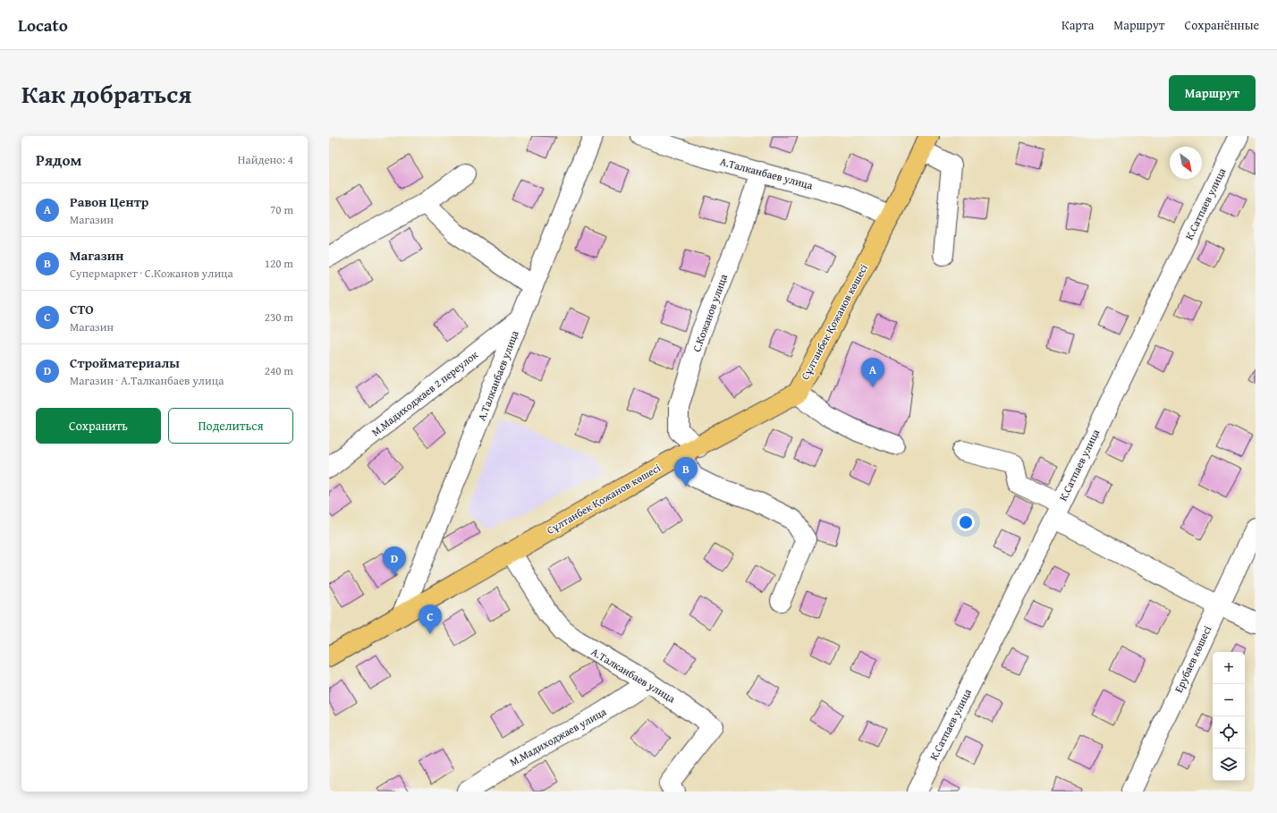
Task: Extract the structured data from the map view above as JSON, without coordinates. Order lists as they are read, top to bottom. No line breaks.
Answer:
{"streets":{"main road":["Сұлтанбек Қожанов көшесі"],"street":["А.Талканбаев улица","К.Сатпаев улица","С.Кожанов улица","М.Мадиходжаев 2 переулок","Ерубаев көшесі","М.Мадиходжаев улица"]},"crossings":[["А.Талканбаев улица","С.Кожанов улица"],["А.Талканбаев улица","Сұлтанбек Қожанов көшесі"],["А.Талканбаев улица","М.Мадиходжаев 2 переулок"],["А.Талканбаев улица","М.Мадиходжаев улица"],["С.Кожанов улица","Сұлтанбек Қожанов көшесі"]],"north":"bottom right","page":{"header":"Locato","nav":["Карта","Маршрут","Сохранённые"],"title":"Как добраться","buttons":["Маршрут",["Сохранить","Поделиться"]],"heading":["Рядом","Найдено: 4"],"list":[{"mark":"A","name":"Равон Центр","note":"Магазин","value":"70 m"},{"mark":"B","name":"Магазин","note":"Супермаркет · С.Кожанов улица","value":"120 m"},{"mark":"C","name":"СТО","note":"Магазин","value":"230 m"},{"mark":"D","name":"Стройматериалы","note":"Магазин · А.Талканбаев улица","value":"240 m"}],"pins":["A","B","D","C"],"map_buttons":["+","−"]}}
